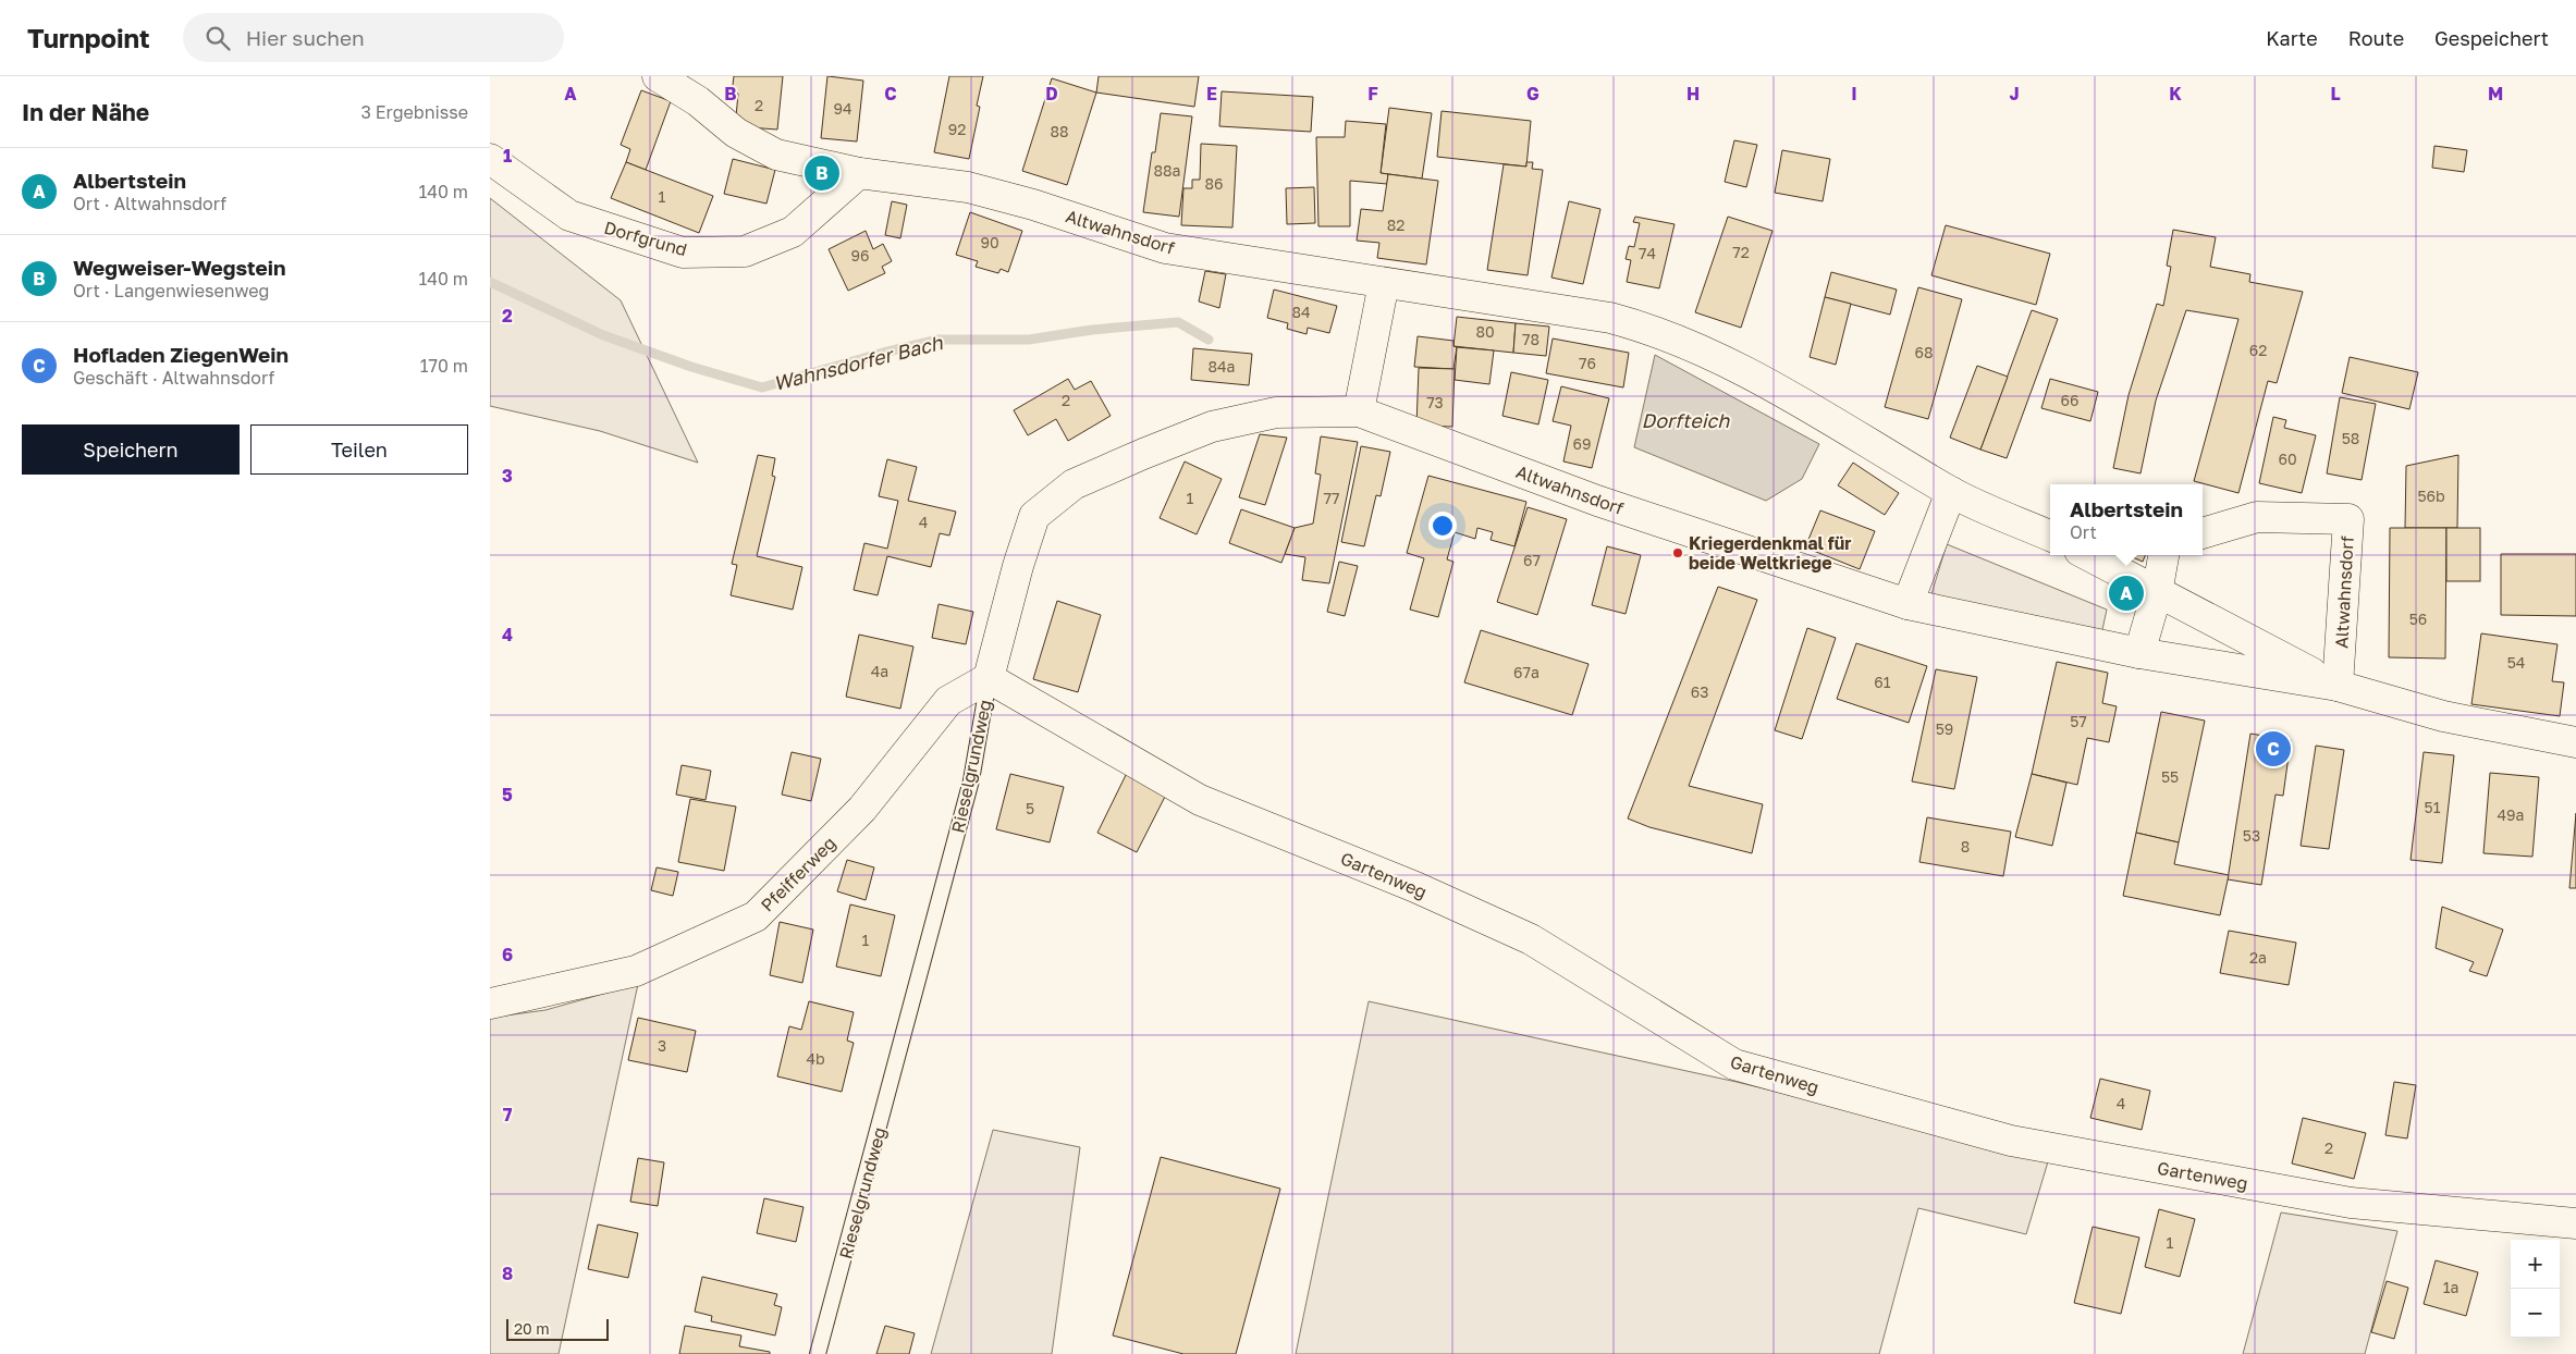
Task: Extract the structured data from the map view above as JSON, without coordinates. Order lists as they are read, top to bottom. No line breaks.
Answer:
{"streets":{"street":["Altwahnsdorf","Dorfgrund","Rieselgrundweg","Pfeifferweg","Gartenweg"]},"crossings":[["Altwahnsdorf","Dorfgrund"],["Altwahnsdorf","Rieselgrundweg"],["Rieselgrundweg","Pfeifferweg"],["Rieselgrundweg","Gartenweg"],["Pfeifferweg","Gartenweg"]],"water":["Wahnsdorfer Bach","Dorfteich"],"places":["Kriegerdenkmal für beide Weltkriege"],"house_numbers":["2","94","92","88","88a","86","1","82","90","72","74","96","84","80","78","62","68","76","84a","2","66","73","58","69","60","56b","1","77","4","67","56","54","4a","67a","61","63","57","59","55","51","5","49a","53","8","1","2a","3","4b","4","2","1","1a"],"scale_bar":"20 m","page":{"header":"Turnpoint","search":"Hier suchen","nav":["Karte","Route","Gespeichert"],"heading":["In der Nähe","3 Ergebnisse"],"list":[{"mark":"A","name":"Albertstein","note":"Ort · Altwahnsdorf","value":"140 m"},{"mark":"B","name":"Wegweiser-Wegstein","note":"Ort · Langenwiesenweg","value":"140 m"},{"mark":"C","name":"Hofladen ZiegenWein","note":"Geschäft · Altwahnsdorf","value":"170 m"}],"pins":["B","A","C"],"buttons":["Speichern","Teilen"],"popup":["Albertstein","Ort"],"map_buttons":["+","−"],"scale":"20 m"},"grid":{"columns":["A","B","C","D","E","F","G","H","I","J","K","L","M"],"rows":["1","2","3","4","5","6","7","8"]}}
